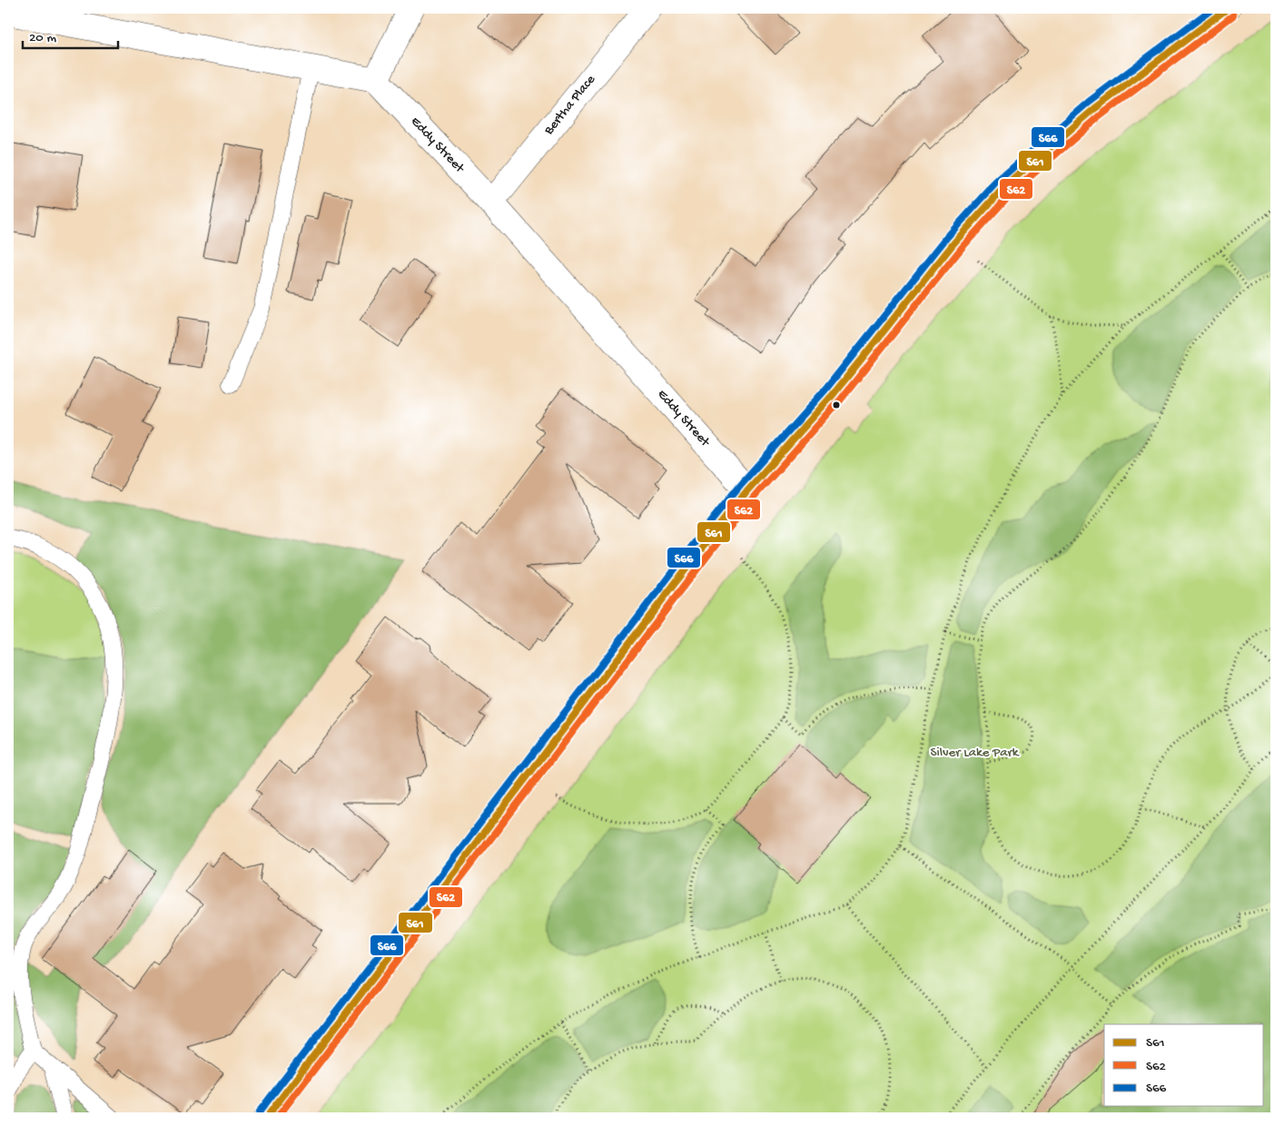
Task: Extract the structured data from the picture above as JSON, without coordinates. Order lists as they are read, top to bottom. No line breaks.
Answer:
{"streets":{"street":["Bertha Place","Eddy Street"]},"crossings":[["Bertha Place","Eddy Street"]],"parks":["Silver Lake Park"],"lines":["transit line S61","transit line S66","transit line S62"],"legend":["S61","S62","S66"],"scale_bar":"20 m"}
